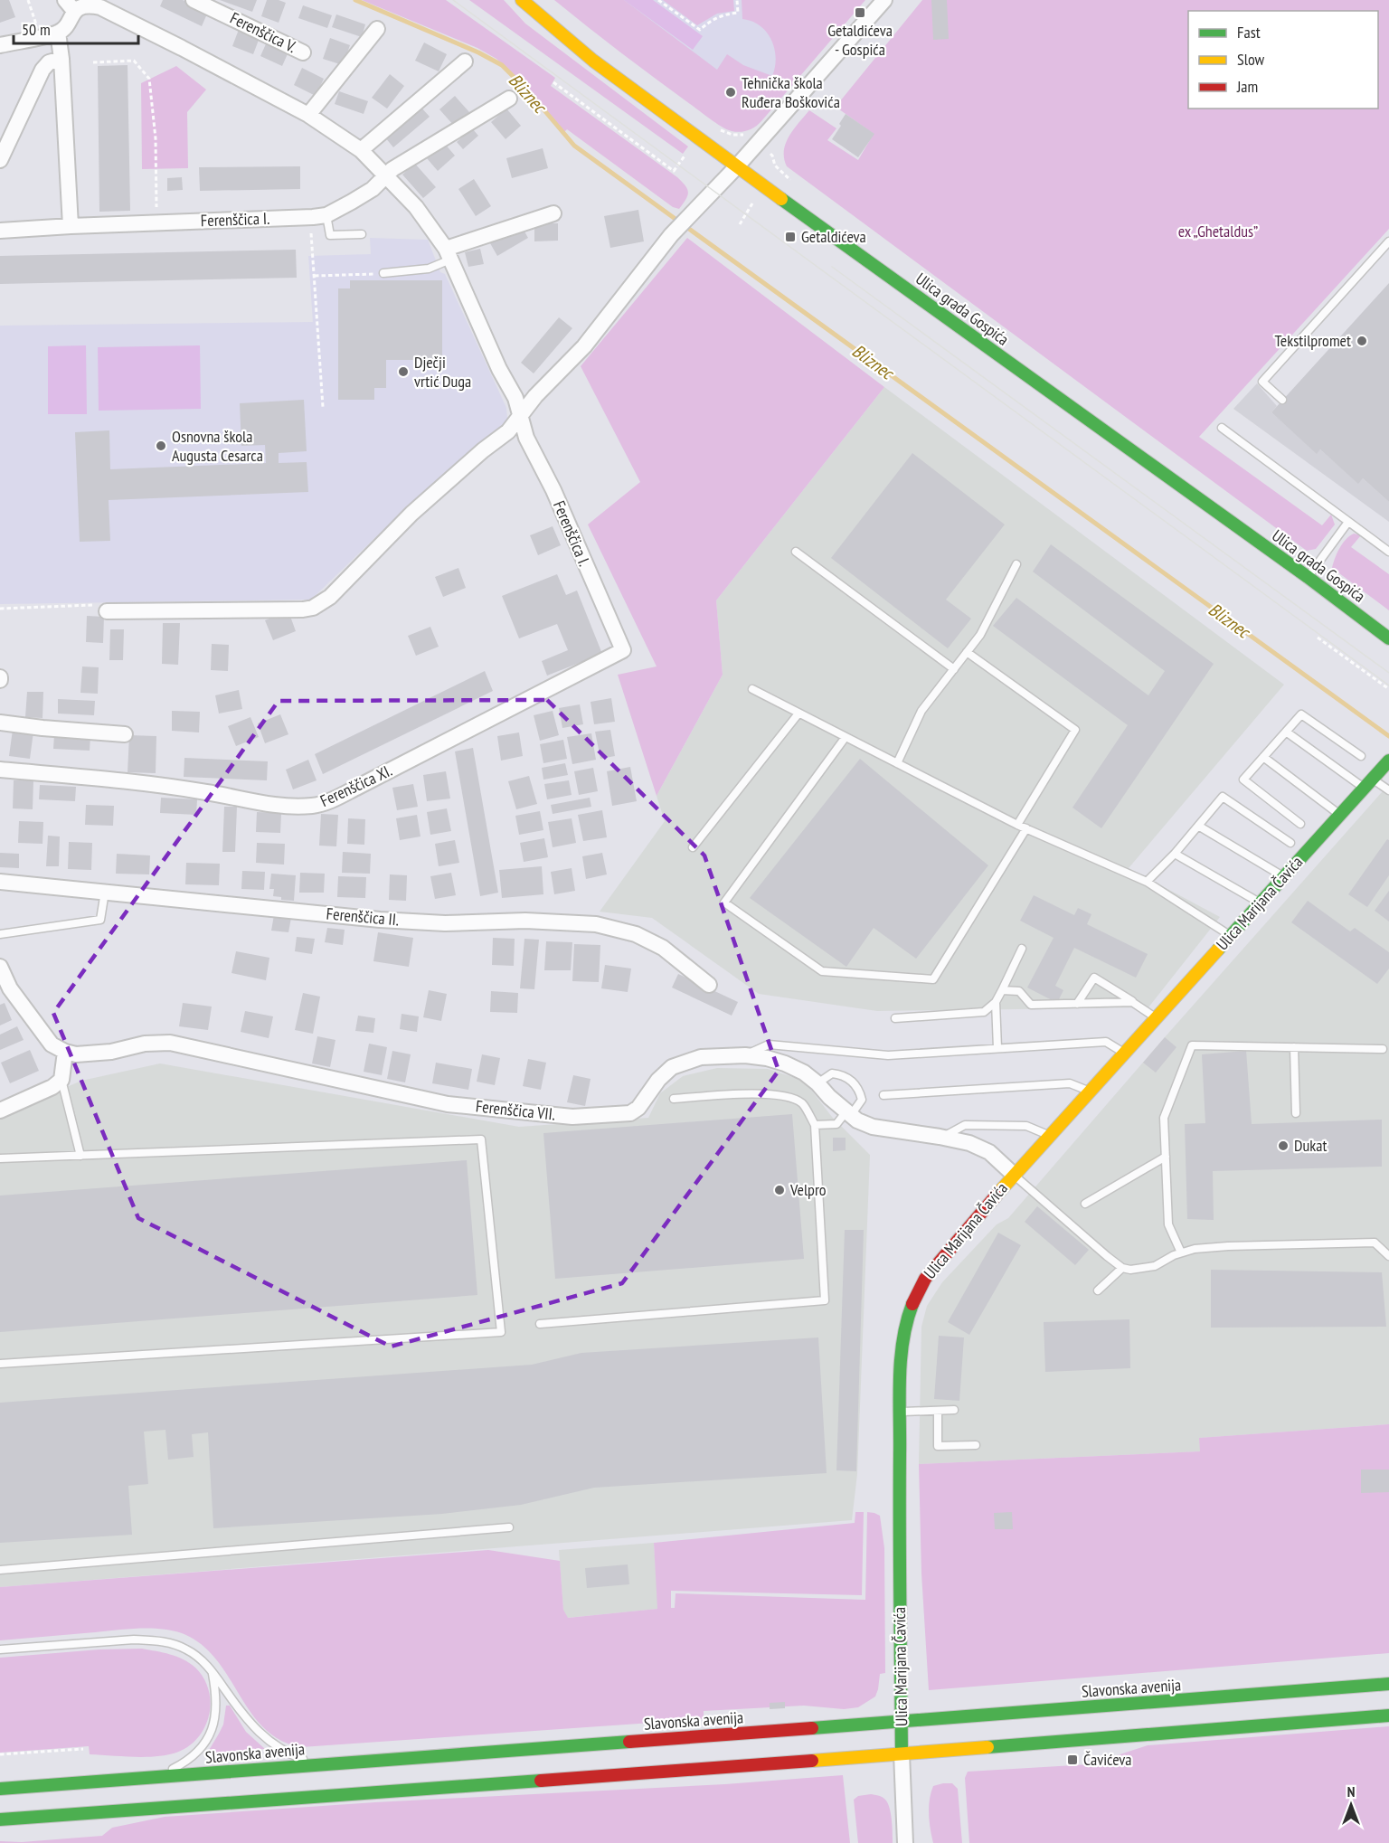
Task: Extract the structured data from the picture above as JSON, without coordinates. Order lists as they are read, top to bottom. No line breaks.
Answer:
{"streets":{"main road":["Ulica grada Gospića","Ulica Marijana Čavića","Slavonska avenija"],"street":["Ferenščica V.","Ferenščica I.","Ferenščica XI.","Ferenščica II.","Ferenščica VII."]},"crossings":[["Ferenščica I.","Ferenščica XI."],["Ulica Marijana Čavića","Ferenščica VII."],["Ulica Marijana Čavića","Slavonska avenija"]],"water":["Bliznec"],"parks":["ex „Ghetaldus”"],"places":{"transit":["Getaldićeva - Gospića","Getaldićeva","Čavićeva"],"other":["Tehnička škola Ruđera Boškovića","Tekstilpromet","Dječji vrtić Duga","Osnovna škola Augusta Cesarca","Dukat","Velpro"]},"legend":["Fast","Slow","Jam"],"scale_bar":"50 m","north":"top"}
